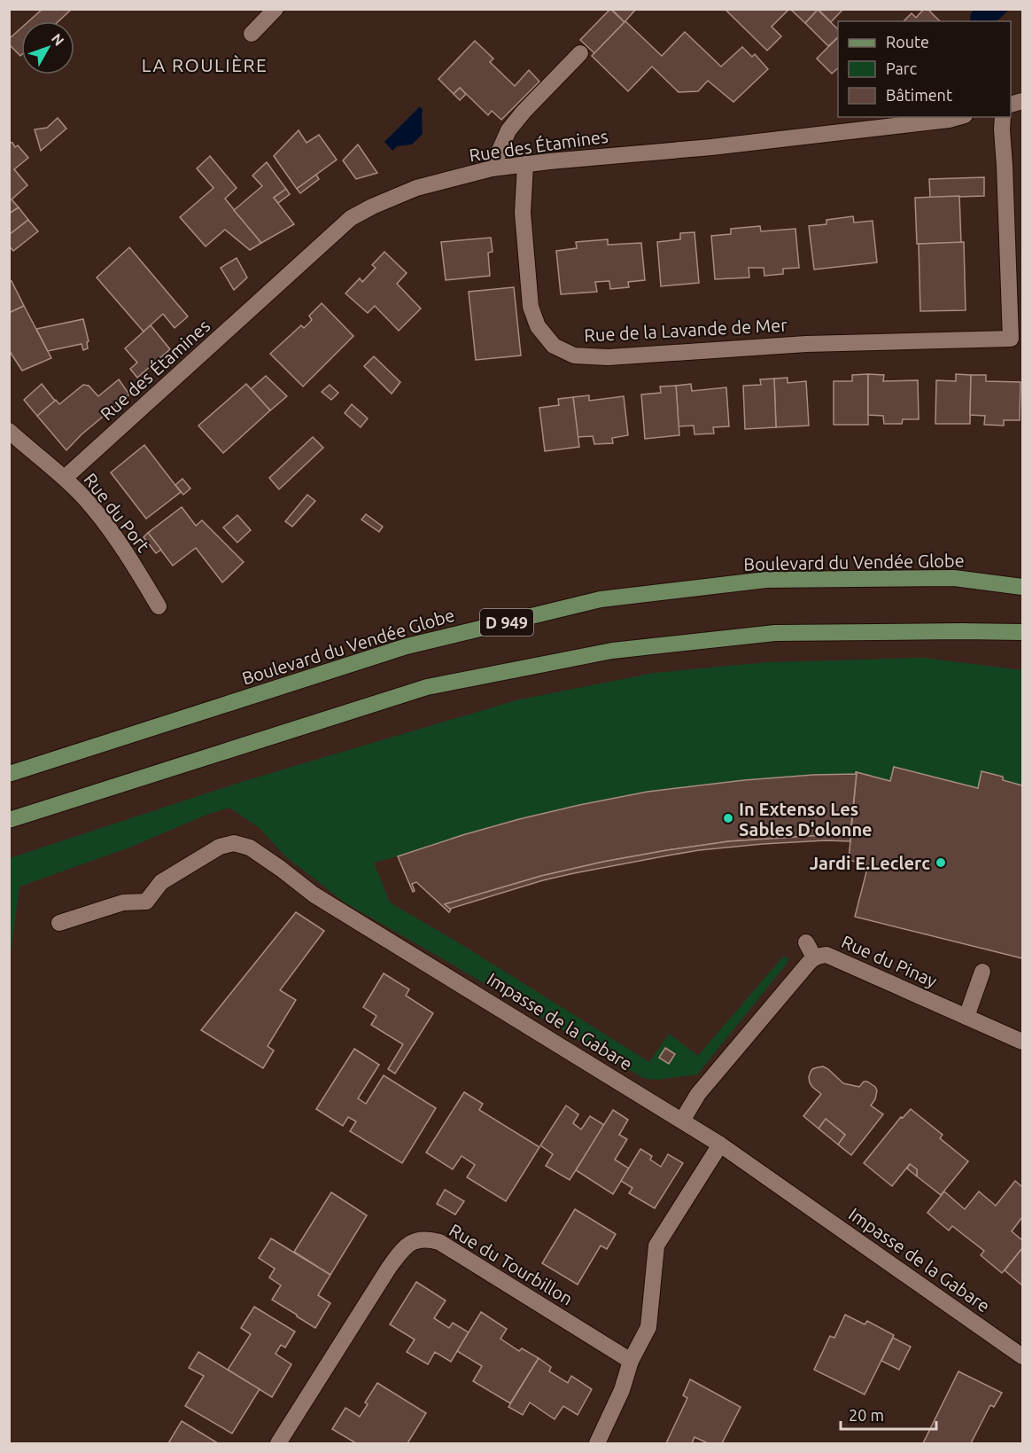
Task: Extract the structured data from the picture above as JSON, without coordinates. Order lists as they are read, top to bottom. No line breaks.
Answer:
{"streets":{"main road":["Boulevard du Vendée Globe","D 949"],"street":["Rue des Étamines","Rue de la Lavande de Mer","Rue du Port","Rue du Pinay","Impasse de la Gabare","Rue du Tourbillon"]},"crossings":[["Rue des Étamines","Rue de la Lavande de Mer"],["Rue des Étamines","Rue du Port"],["Rue du Pinay","Impasse de la Gabare"]],"districts":["LA ROULIÈRE"],"places":["In Extenso Les Sables D'olonne","Jardi E.Leclerc"],"legend":["Route","Parc","Bâtiment"],"scale_bar":"20 m","north":"top right"}
